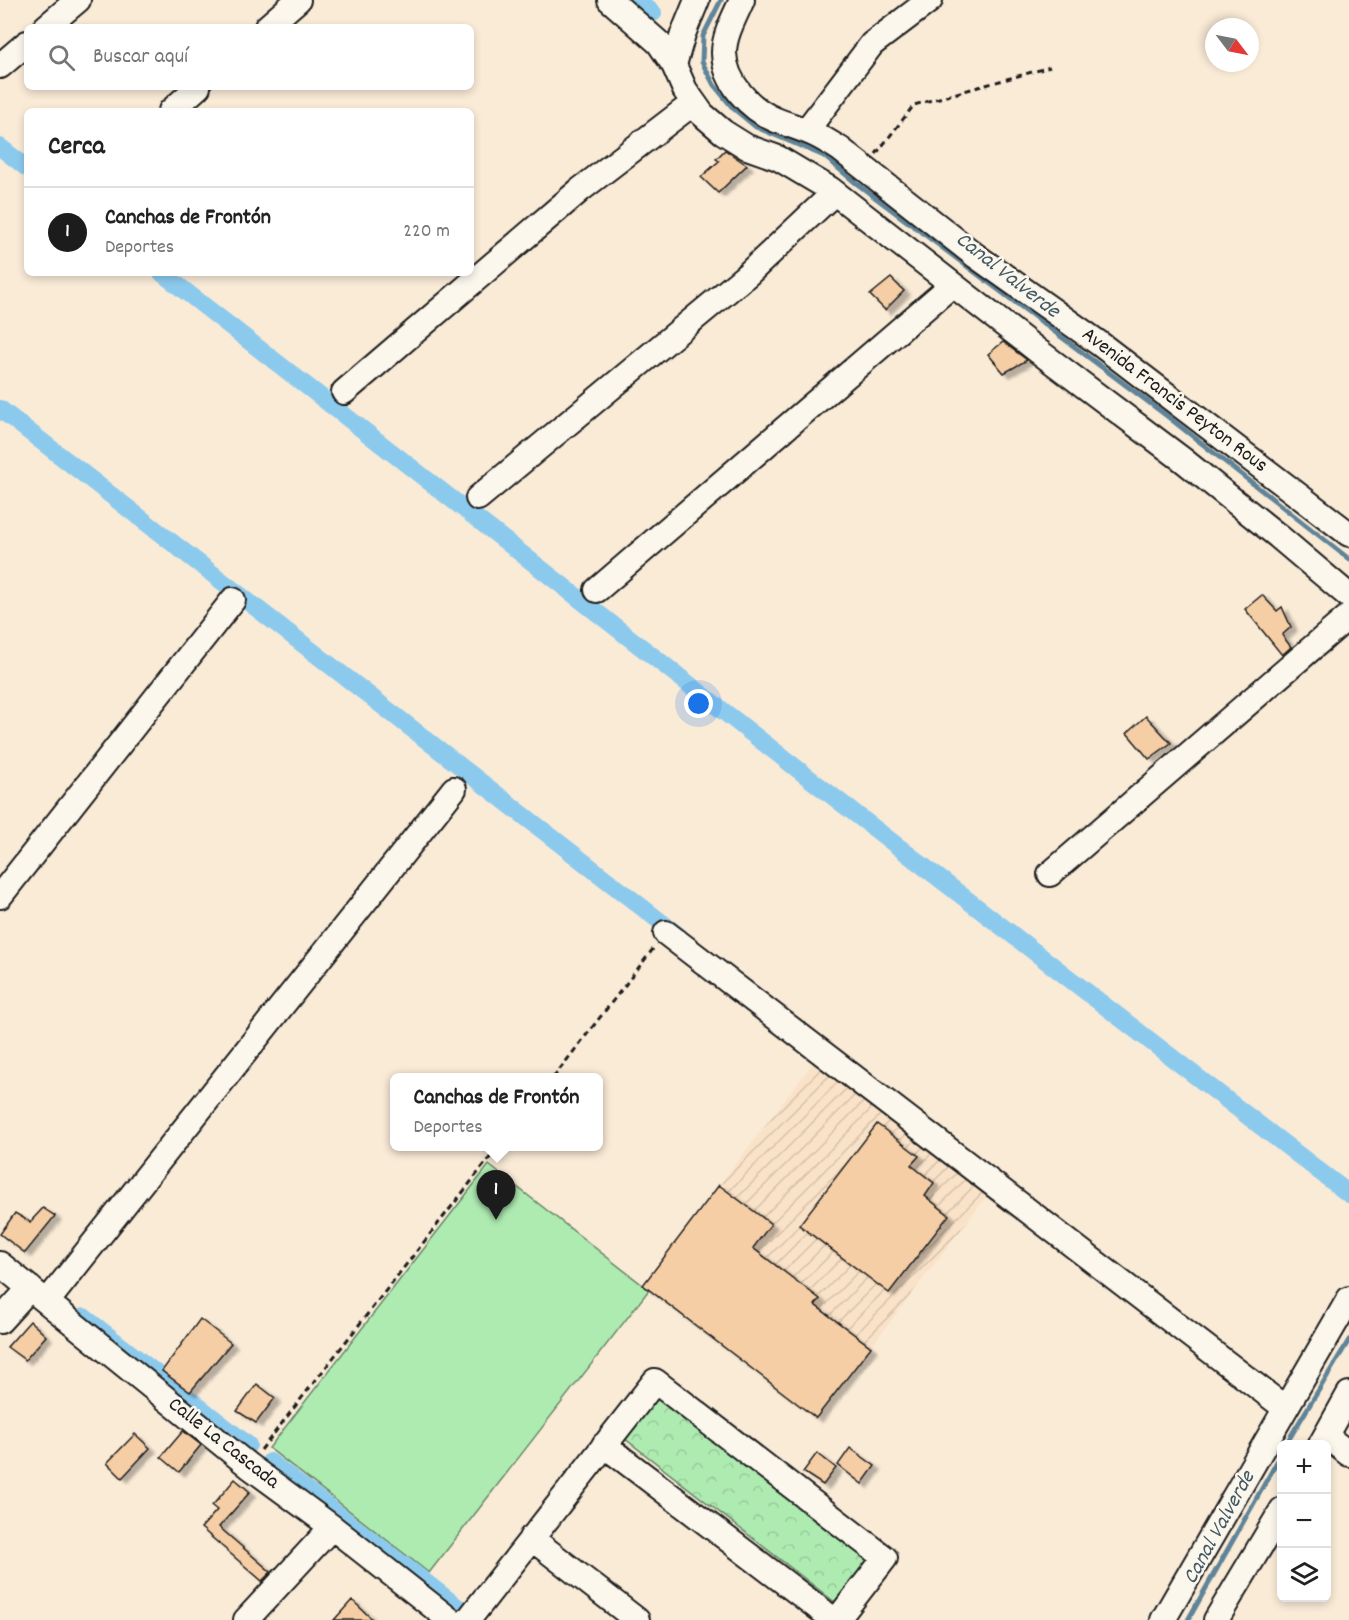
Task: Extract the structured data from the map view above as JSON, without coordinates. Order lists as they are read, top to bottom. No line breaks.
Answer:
{"streets":{"street":["Avenida Francis Peyton Rous","Calle La Cascada"]},"water":["Canal Valverde"],"north":"bottom right","page":{"search":"Buscar aquí","heading":"Cerca","list":[{"mark":"1","name":"Canchas de Frontón","note":"Deportes","value":"220 m"}],"popup":["Canchas de Frontón","Deportes"],"pins":"1","map_buttons":["+","−"]}}
